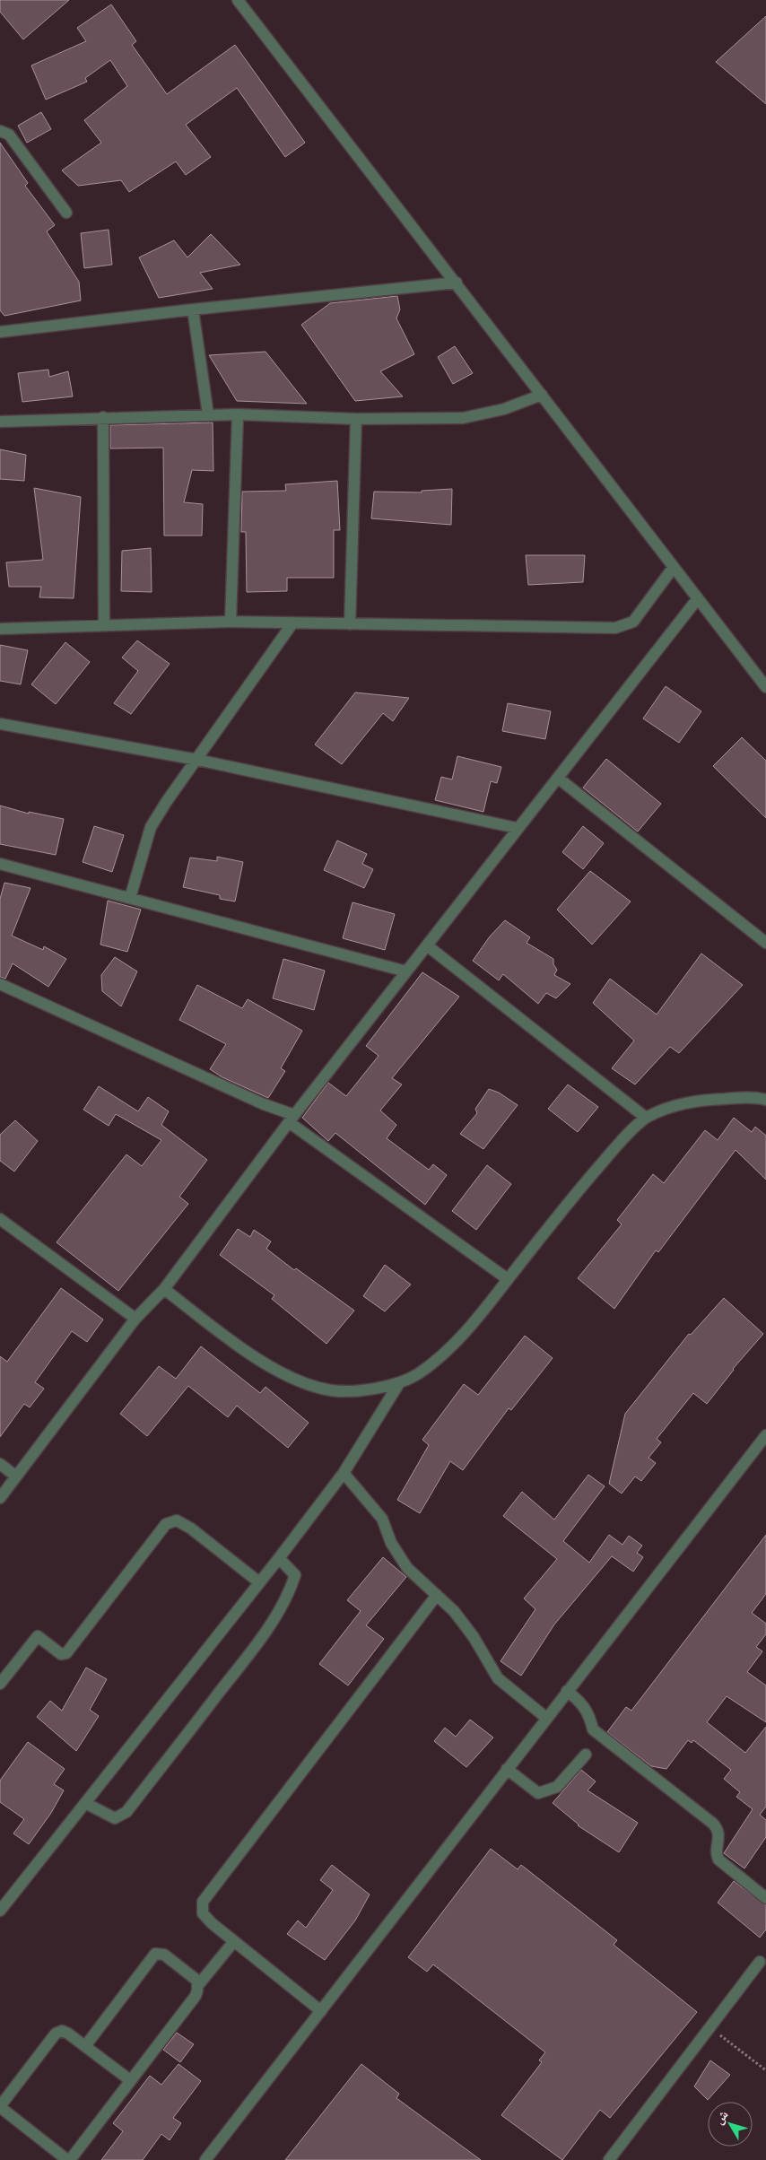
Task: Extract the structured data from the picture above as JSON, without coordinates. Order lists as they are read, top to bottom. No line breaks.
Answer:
{"north":"top left"}
